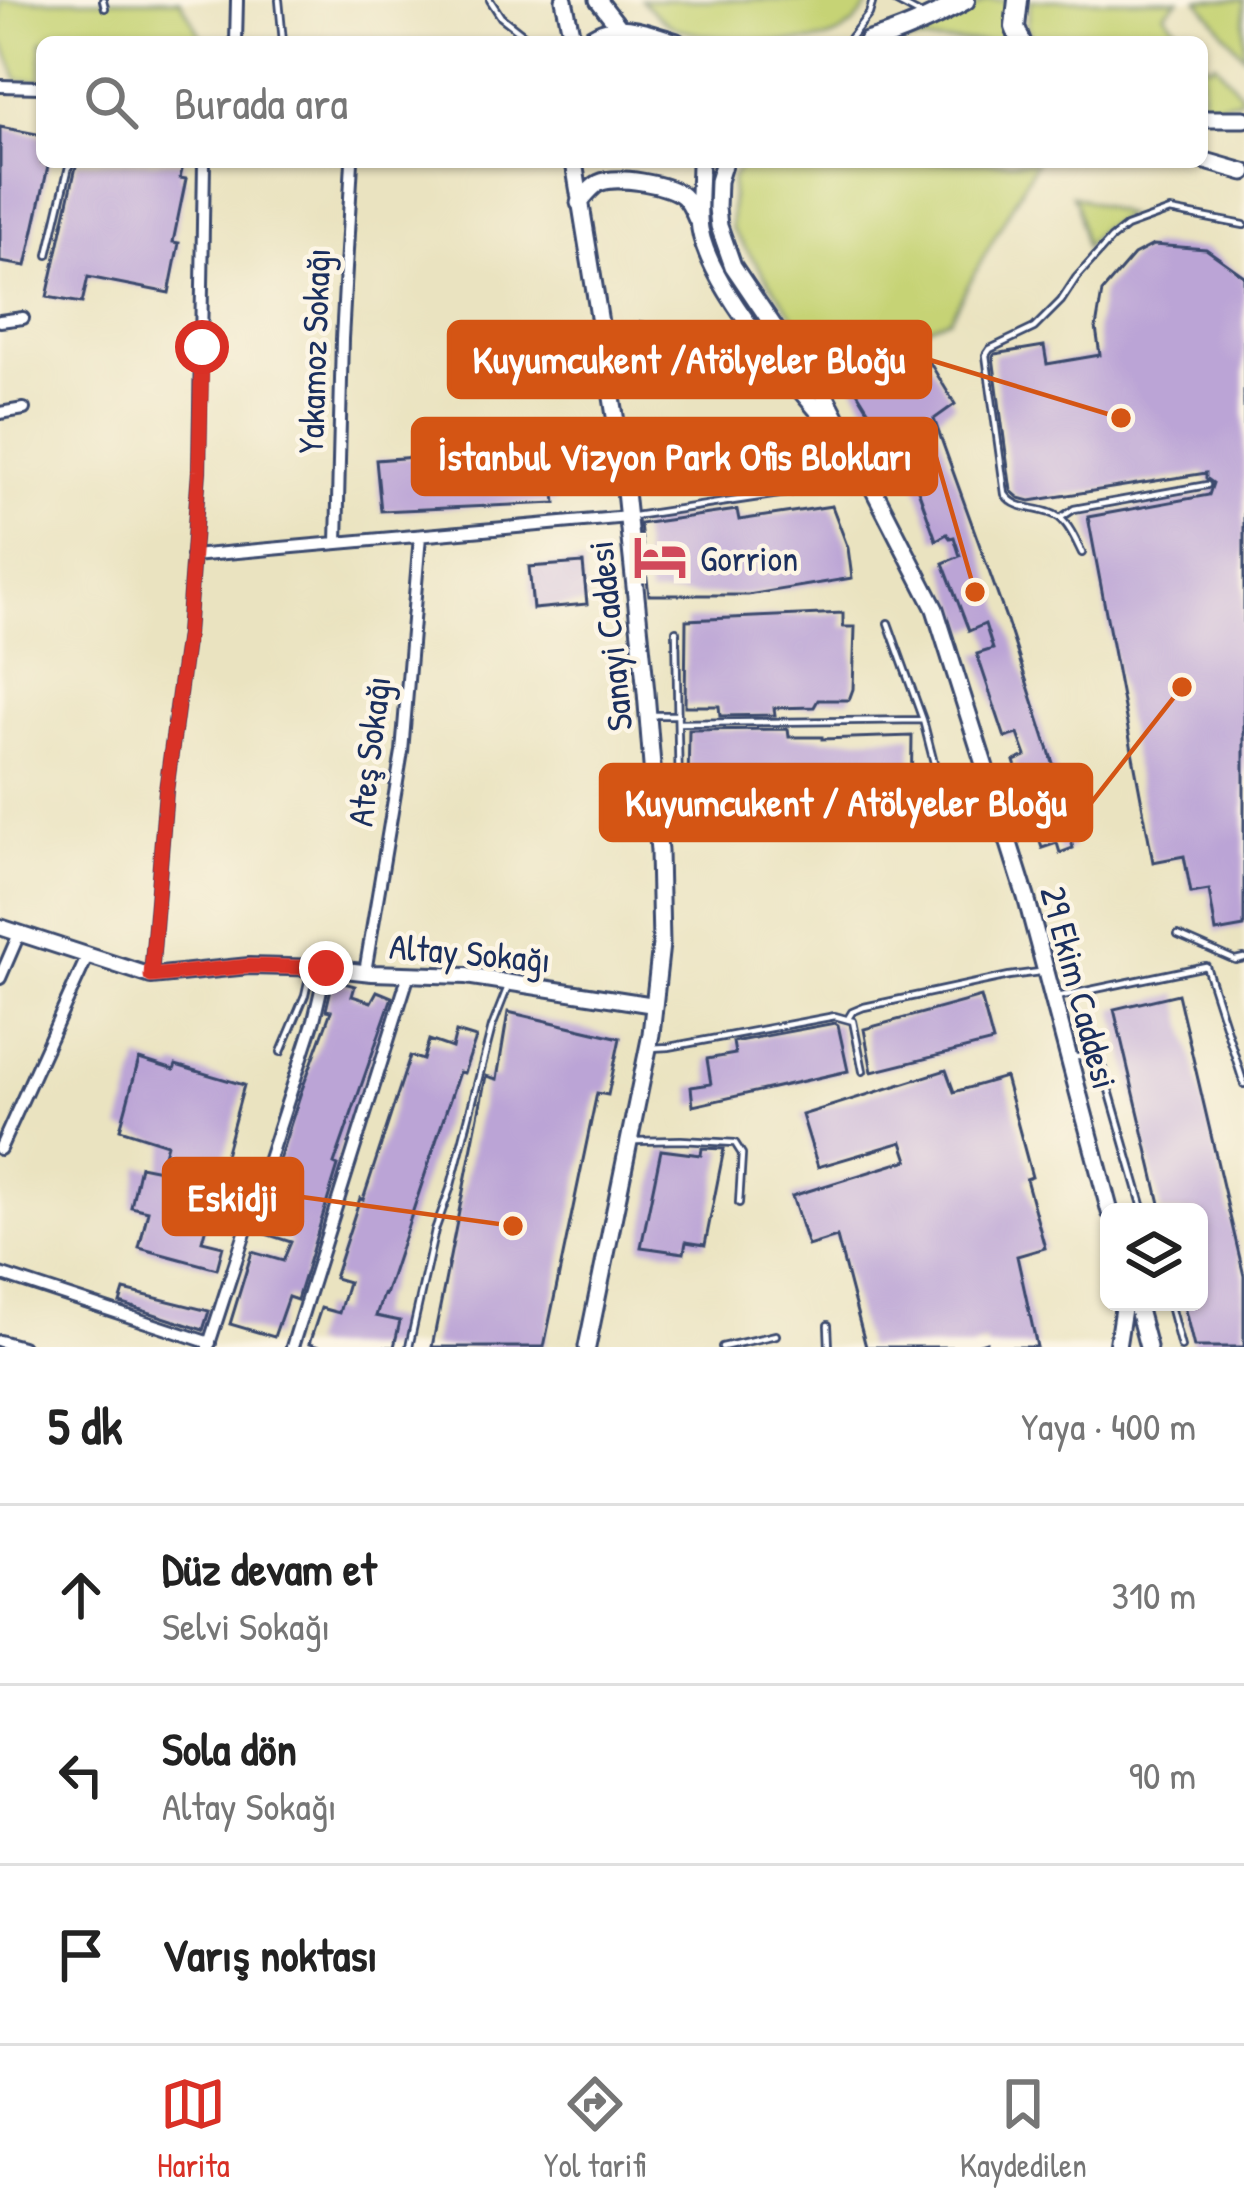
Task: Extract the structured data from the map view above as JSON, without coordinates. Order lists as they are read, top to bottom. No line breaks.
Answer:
{"streets":{"main road":["Sanayi Caddesi","29 Ekim Caddesi"],"street":["Yakamoz Sokağı","Ateş Sokağı","Altay Sokağı"]},"crossings":[["Sanayi Caddesi","Altay Sokağı"],["Ateş Sokağı","Altay Sokağı"]],"places":{"other":["Kuyumcukent /Atölyeler Bloğu","İstanbul Vizyon Park Ofis Blokları","Kuyumcukent / Atölyeler Bloğu","Eskidji"],"hotel":["Gorrion"]},"page":{"search":"Burada ara","heading":["5 dk","Yaya · 400 m"],"list":[["Düz devam et","Selvi Sokağı","310 m"],["Sola dön","Altay Sokağı","90 m"],"Varış noktası"],"nav":["Harita","Yol tarifi","Kaydedilen"]}}
